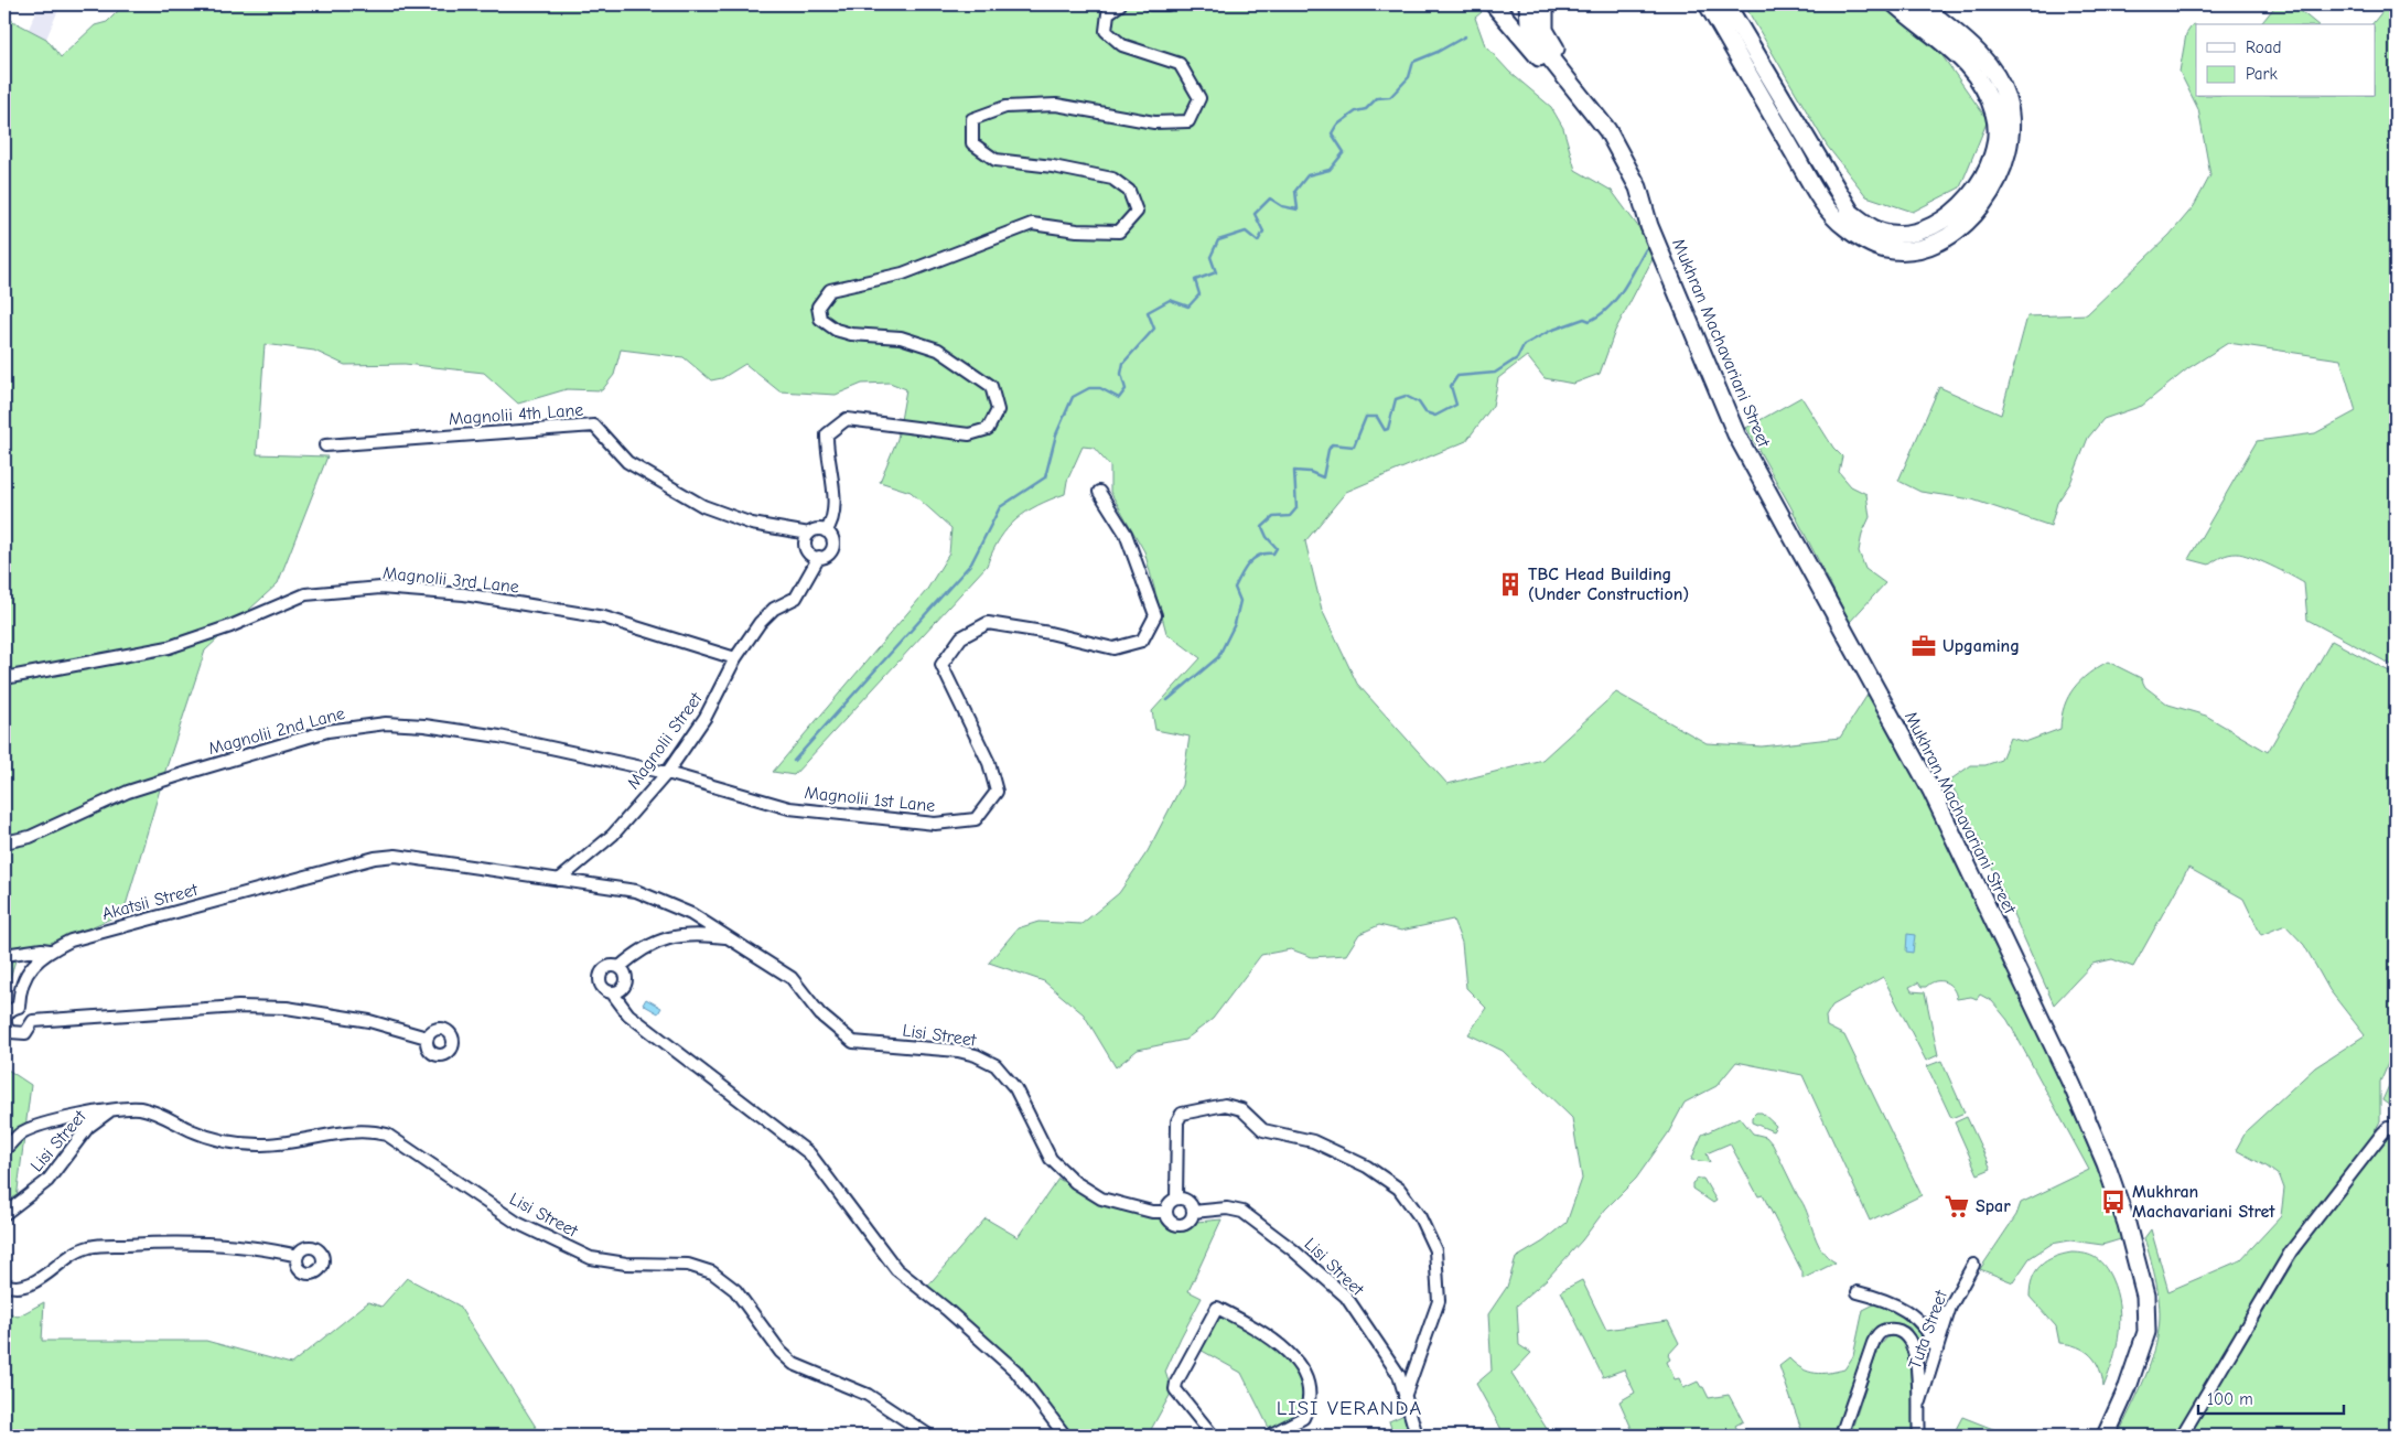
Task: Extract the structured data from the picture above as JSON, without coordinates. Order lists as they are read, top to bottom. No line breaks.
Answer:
{"streets":{"main road":["Mukhran Machavariani Street"],"street":["Magnolii 4th Lane","Magnolii 3rd Lane","Magnolii 2nd Lane","Magnolii Street","Magnolii 1st Lane","Akatsii Street","Lisi Street","Tuta Street"]},"crossings":[["Magnolii 4th Lane","Magnolii Street"],["Magnolii 3rd Lane","Magnolii Street"],["Magnolii 2nd Lane","Magnolii Street"],["Magnolii 2nd Lane","Magnolii 1st Lane"],["Magnolii Street","Magnolii 1st Lane"],["Magnolii Street","Akatsii Street"],["Akatsii Street","Lisi Street"]],"districts":["LISI VERANDA"],"places":{"building":["TBC Head Building (Under Construction)"],"office":["Upgaming"],"bus stop":["Mukhran Machavariani Stret"],"supermarket":["Spar"]},"legend":["Road","Park"],"scale_bar":"100 m"}
